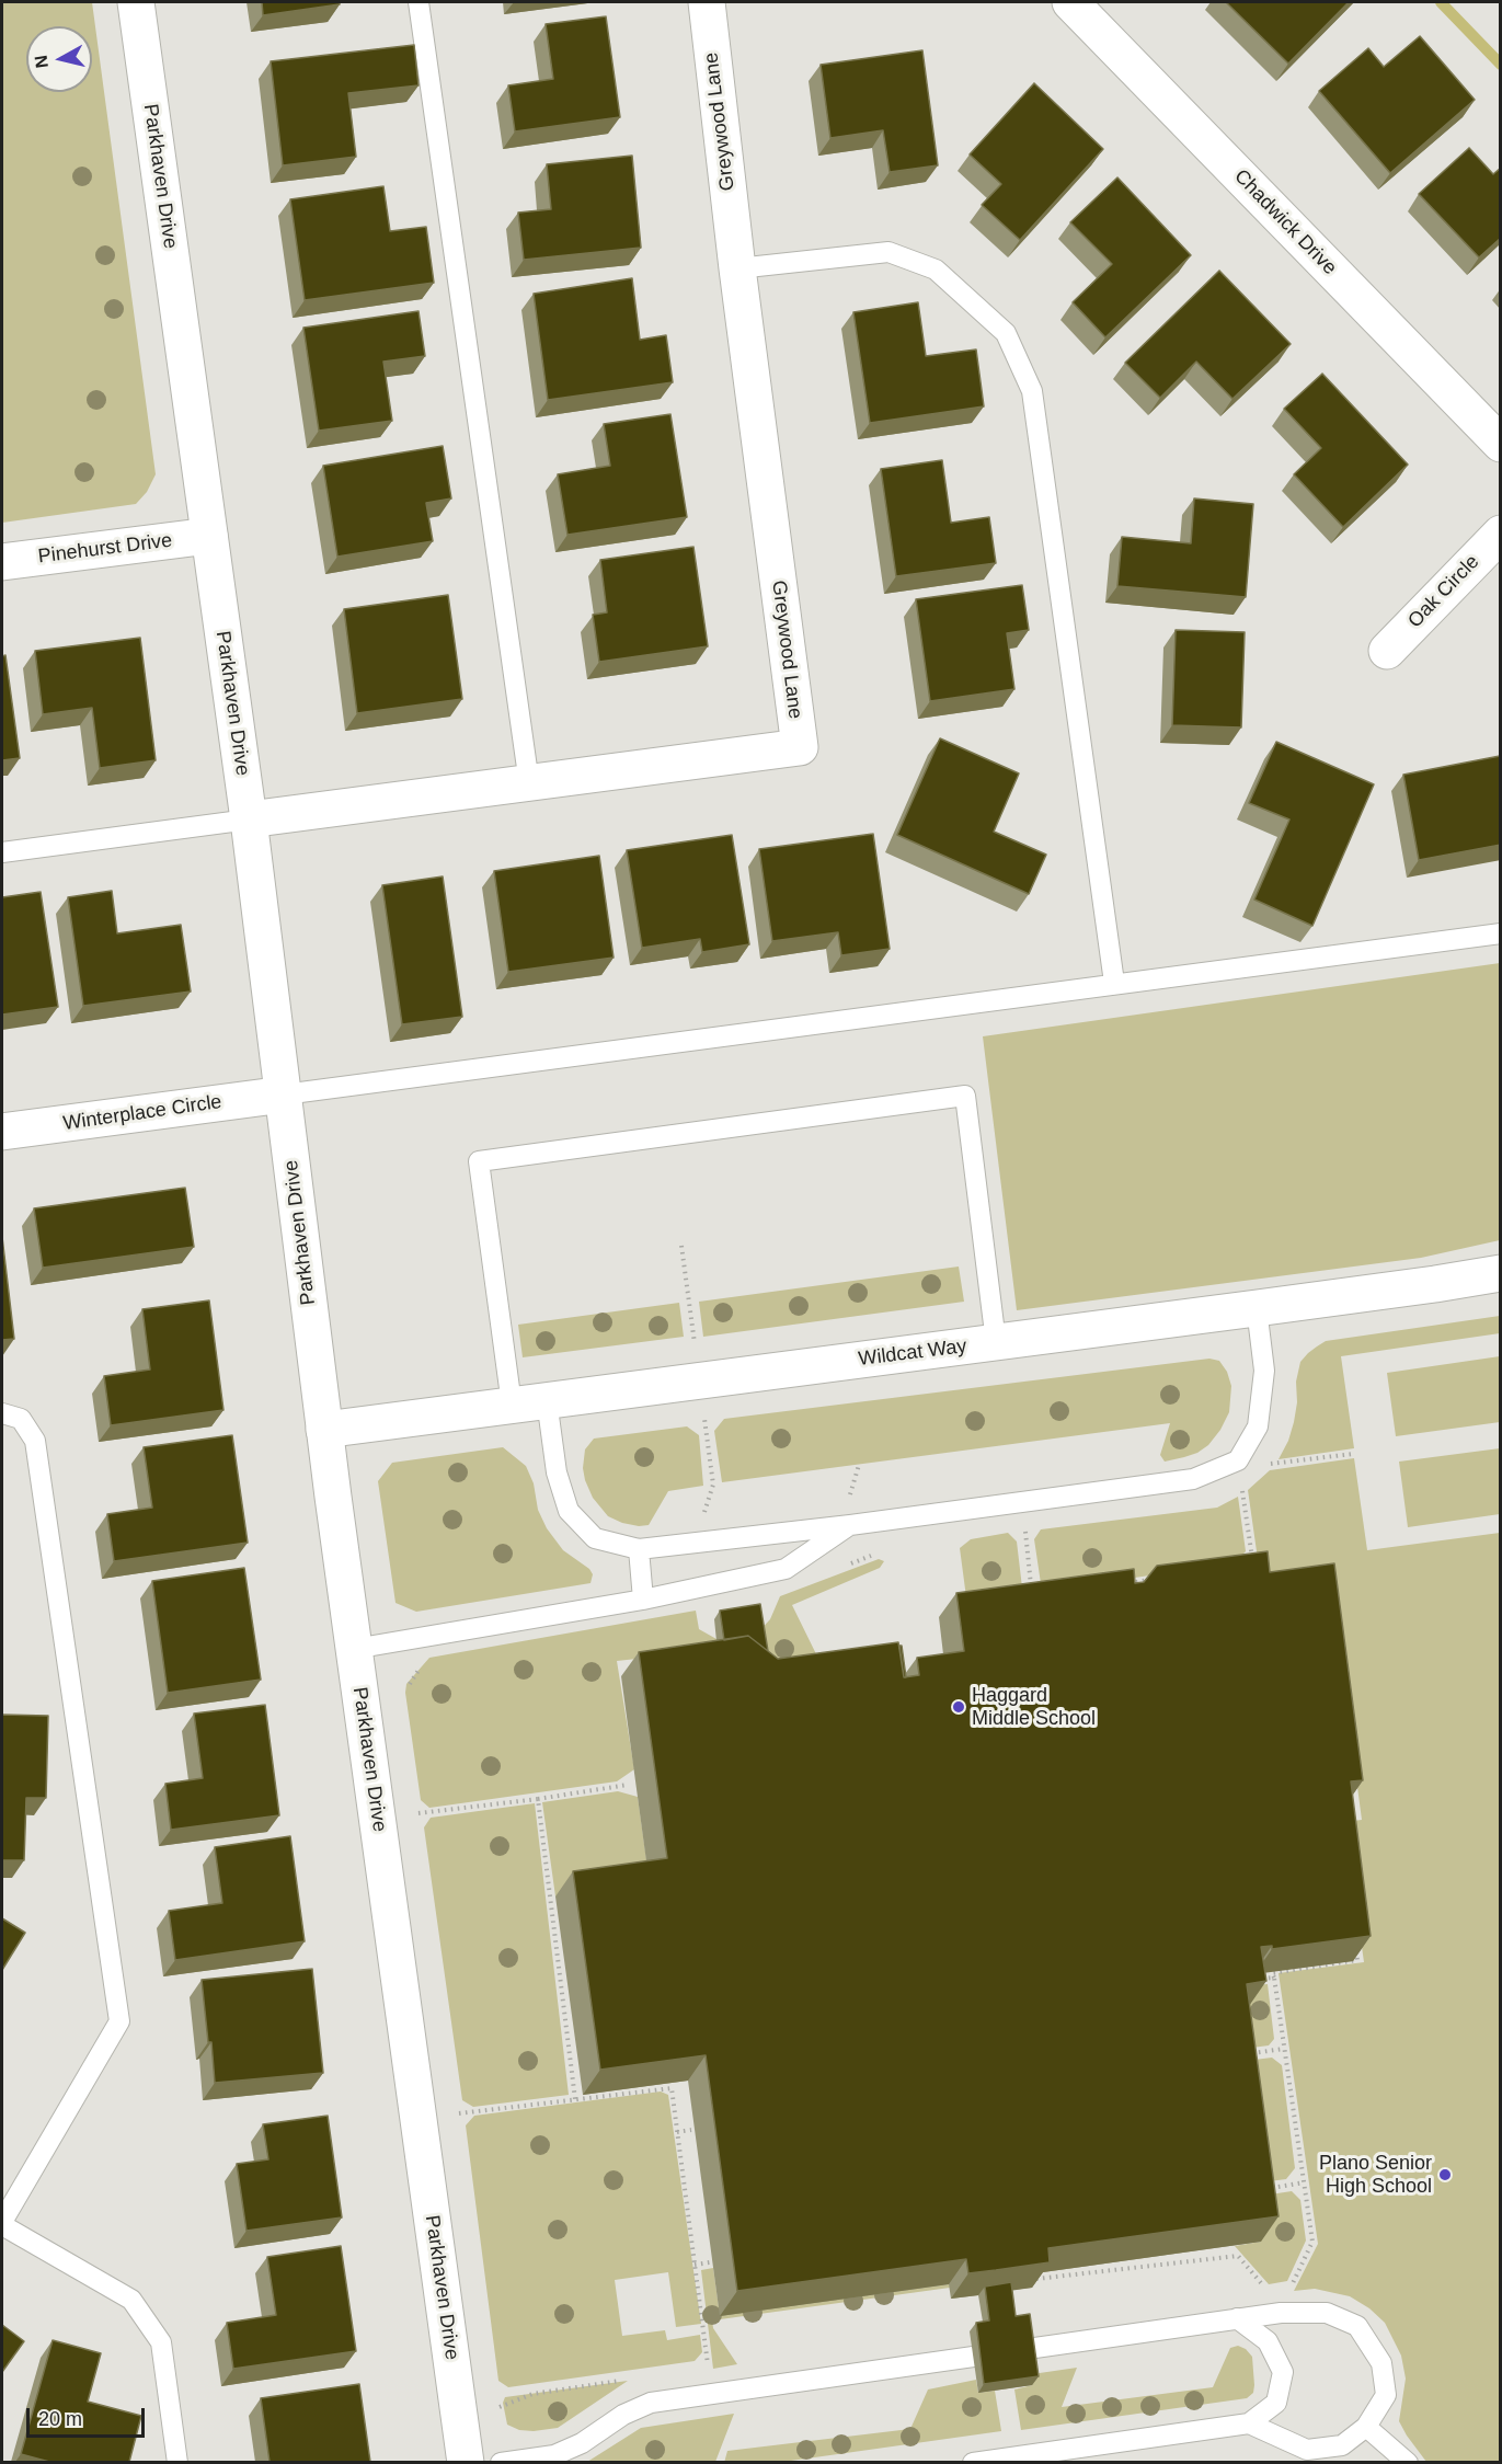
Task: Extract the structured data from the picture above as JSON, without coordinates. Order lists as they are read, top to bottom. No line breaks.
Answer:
{"streets":{"street":["Greywood Lane","Parkhaven Drive","Chadwick Drive","Pinehurst Drive","Oak Circle","Winterplace Circle","Wildcat Way"]},"crossings":[["Greywood Lane","Parkhaven Drive"],["Parkhaven Drive","Pinehurst Drive"],["Parkhaven Drive","Winterplace Circle"],["Parkhaven Drive","Wildcat Way"]],"places":["Haggard Middle School","Plano Senior High School"],"scale_bar":"20 m","north":"left"}
